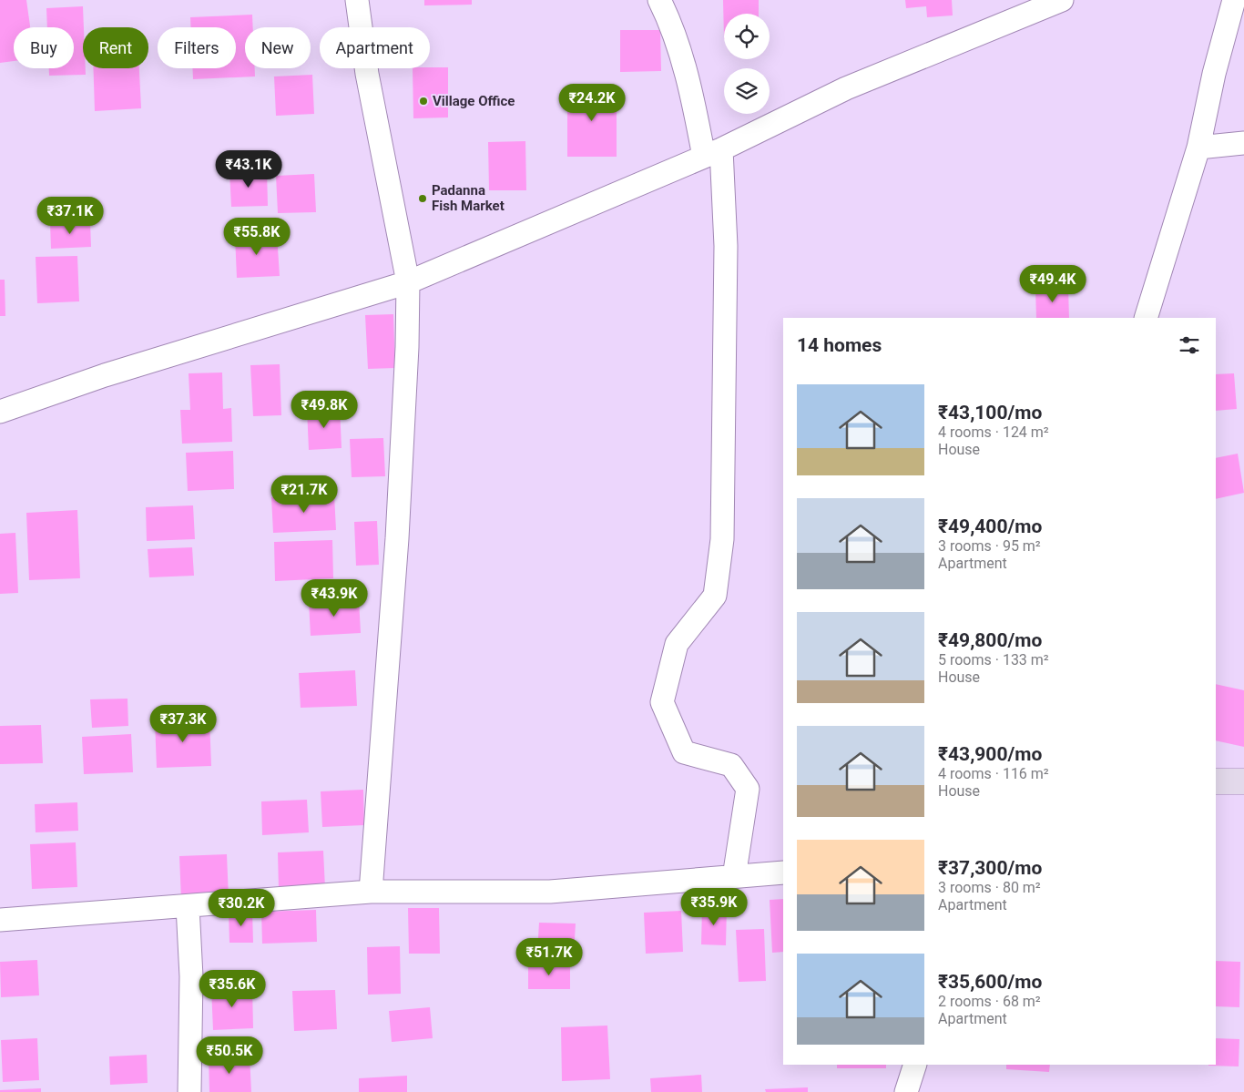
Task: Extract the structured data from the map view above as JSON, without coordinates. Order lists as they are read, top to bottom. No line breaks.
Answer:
{"places":["Village Office","Padanna Fish Market"],"page":{"chip":["Buy","Rent","Filters","New","Apartment"],"price":["₹24.2K","₹43.1K","₹37.1K","₹55.8K","₹49.4K","₹49.8K","₹21.7K","₹43.9K","₹37.3K","₹35.9K","₹30.2K","₹51.7K","₹35.6K","₹50.5K"],"heading":"14 homes","list":[{"name":"₹43,100/mo","note":"4 rooms · 124 m² · House"},{"name":"₹49,400/mo","note":"3 rooms · 95 m² · Apartment"},{"name":"₹49,800/mo","note":"5 rooms · 133 m² · House"},{"name":"₹43,900/mo","note":"4 rooms · 116 m² · House"},{"name":"₹37,300/mo","note":"3 rooms · 80 m² · Apartment"},{"name":"₹35,600/mo","note":"2 rooms · 68 m² · Apartment"}]}}
